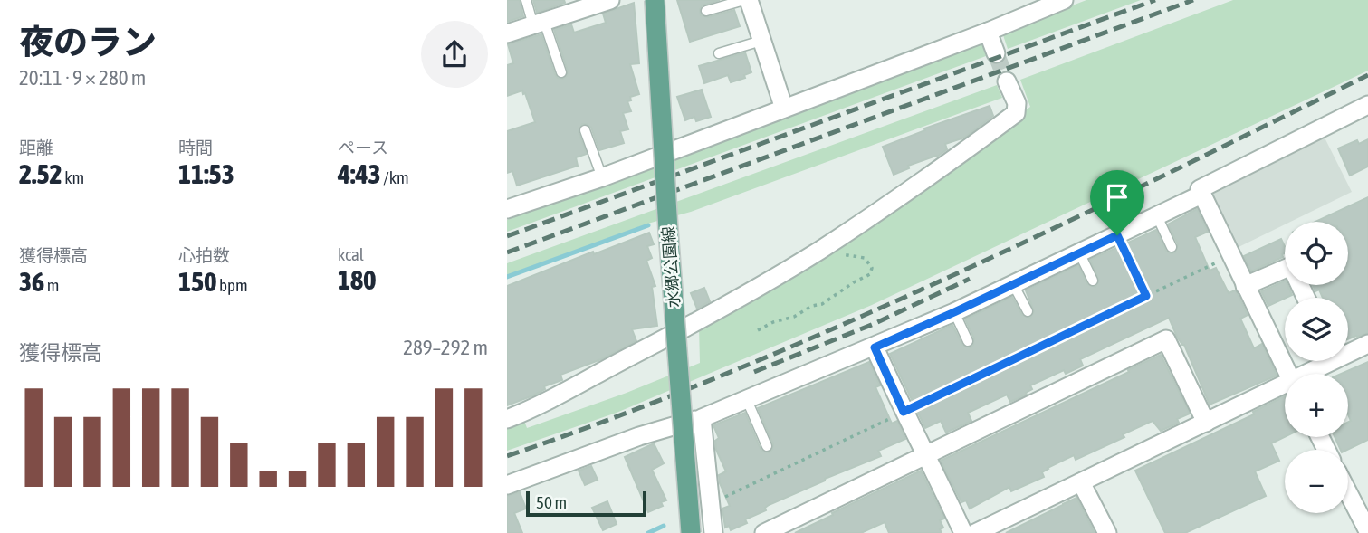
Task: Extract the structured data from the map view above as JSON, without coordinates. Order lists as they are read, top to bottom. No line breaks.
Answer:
{"streets":{"main road":["水郷公園線"]},"scale_bar":"50 m","page":{"heading":["夜のラン","20:11 · 9 × 280 m"],"stats":[["距離","2.52 km"],["時間","11:53"],["ペース","4:43 /km"],["獲得標高","36 m"],["心拍数","150 bpm"],["kcal","180"]],"map_buttons":["+","−"],"chart":["獲得標高","289–292 m"],"scale":"50 m"}}
